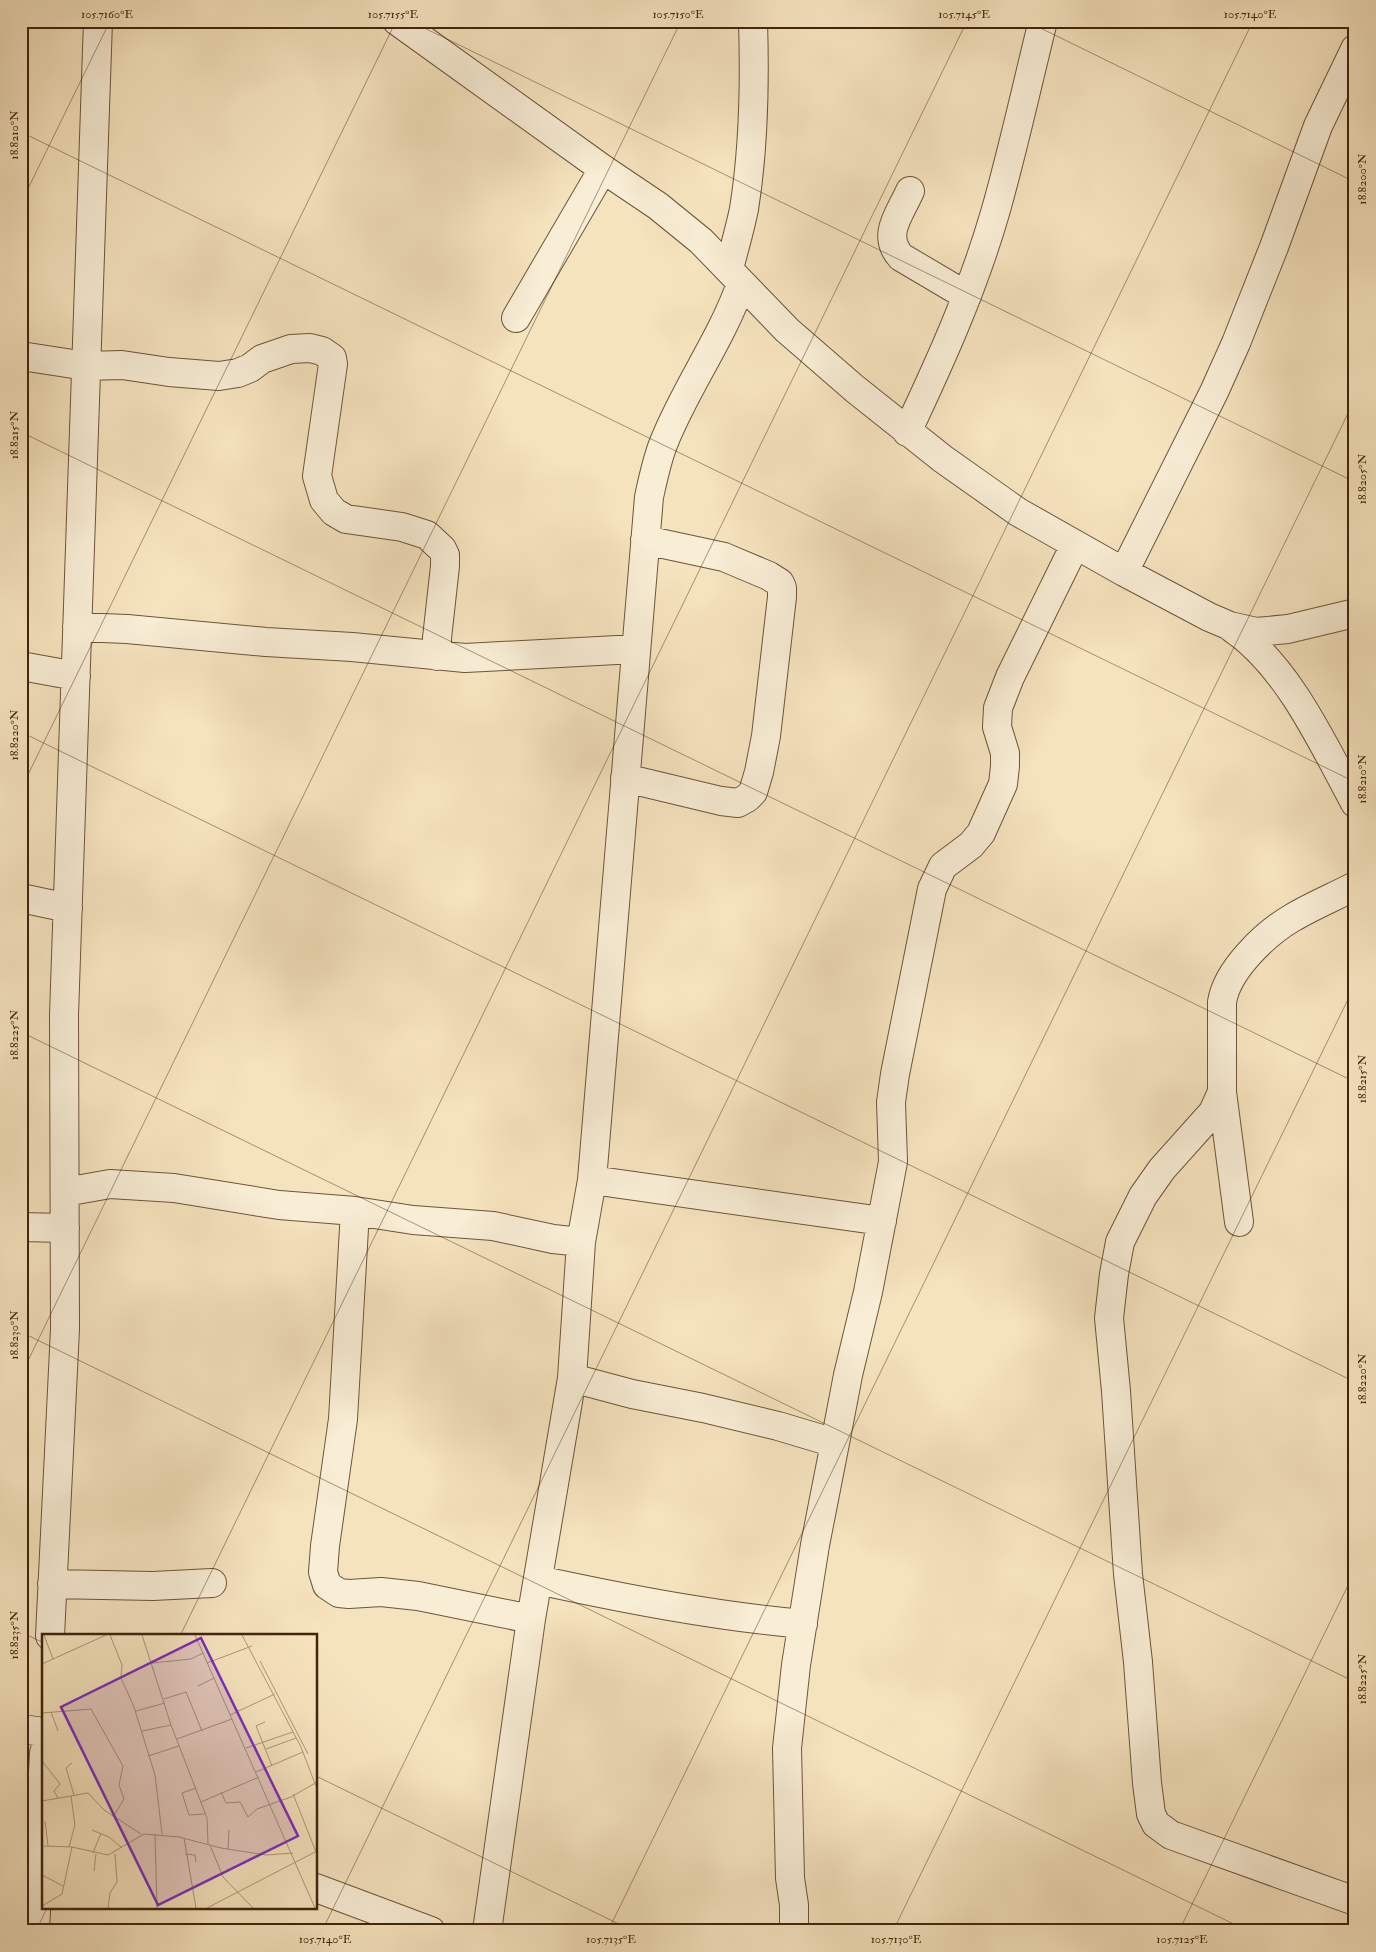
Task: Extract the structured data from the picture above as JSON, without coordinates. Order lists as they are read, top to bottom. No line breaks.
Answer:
{"coordinates":["105.7160°E","105.7155°E","105.7150°E","105.7145°E","105.7140°E","18.8210°N","18.8200°N","18.8215°N","18.8205°N","18.8220°N","18.8225°N","18.8230°N","18.8235°N","105.7135°E","105.7130°E","105.7125°E"]}
